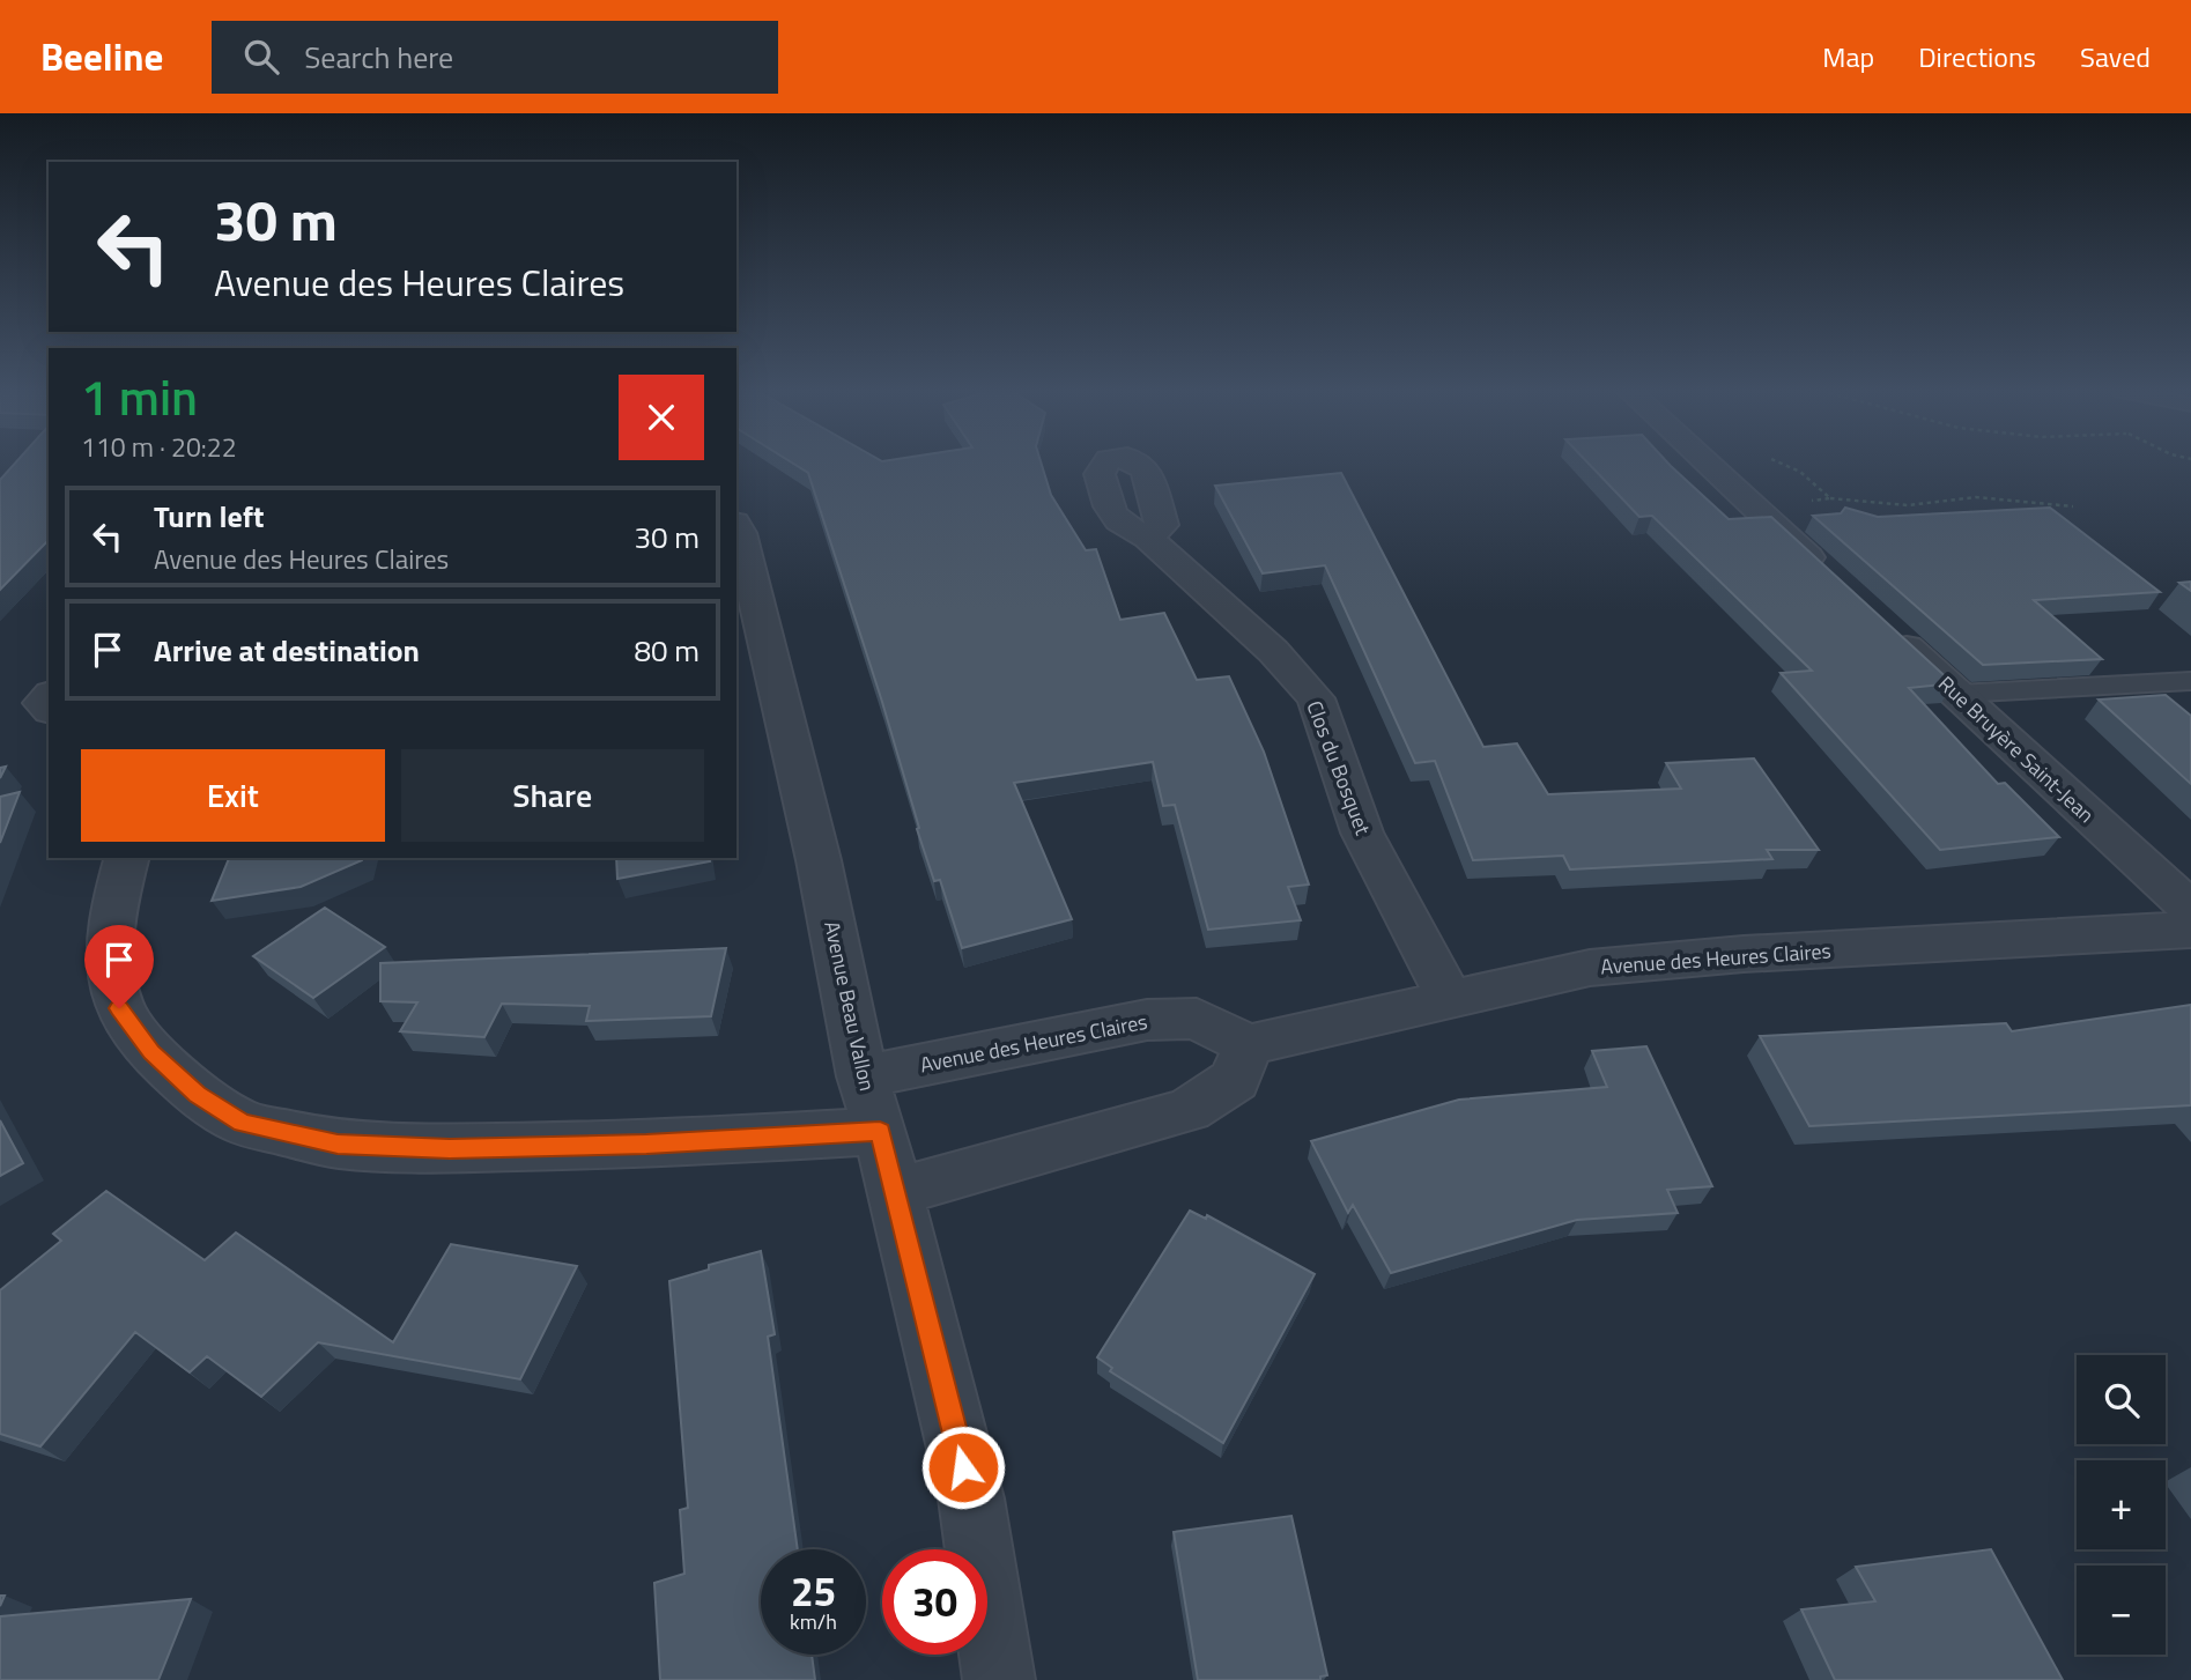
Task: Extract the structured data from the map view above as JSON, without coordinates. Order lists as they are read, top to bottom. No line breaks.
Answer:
{"streets":{"street":["Rue Bruyère Saint-Jean","Clos du Bosquet","Avenue des Heures Claires","Avenue Beau Vallon"]},"crossings":[["Clos du Bosquet","Avenue des Heures Claires"],["Avenue des Heures Claires","Avenue Beau Vallon"]],"page":{"header":"Beeline","search":"Search here","nav":["Map","Directions","Saved"],"turn":["30 m","Avenue des Heures Claires"],"heading":["1 min","110 m · 20:22"],"list":[{"name":"Turn left","note":"Avenue des Heures Claires","value":"30 m"},{"name":"Arrive at destination","value":"80 m"}],"buttons":["Exit","Share"],"map_buttons":["+","−"],"speed":"25 km/h","limit":"30"}}
